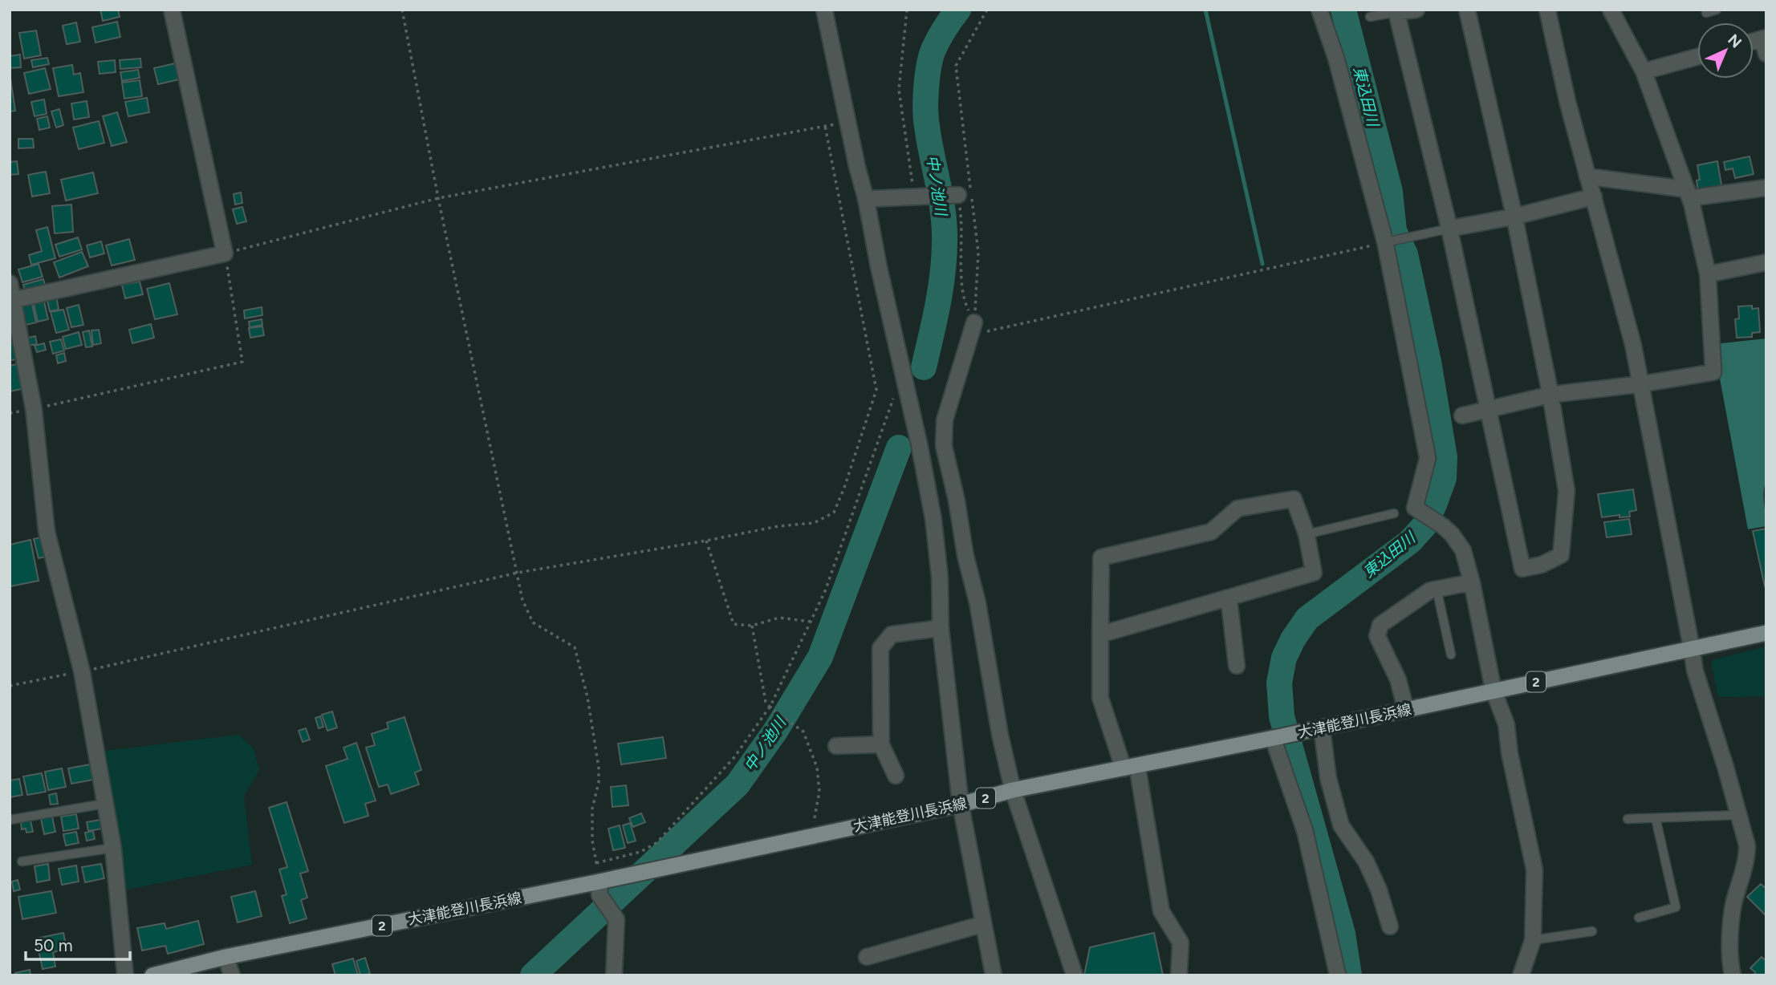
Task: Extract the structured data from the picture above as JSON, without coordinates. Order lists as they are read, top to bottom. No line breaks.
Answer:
{"streets":{"main road":["2","大津能登川長浜線"]},"water":["東込田川","中ノ池川"],"scale_bar":"50 m","north":"top right"}
